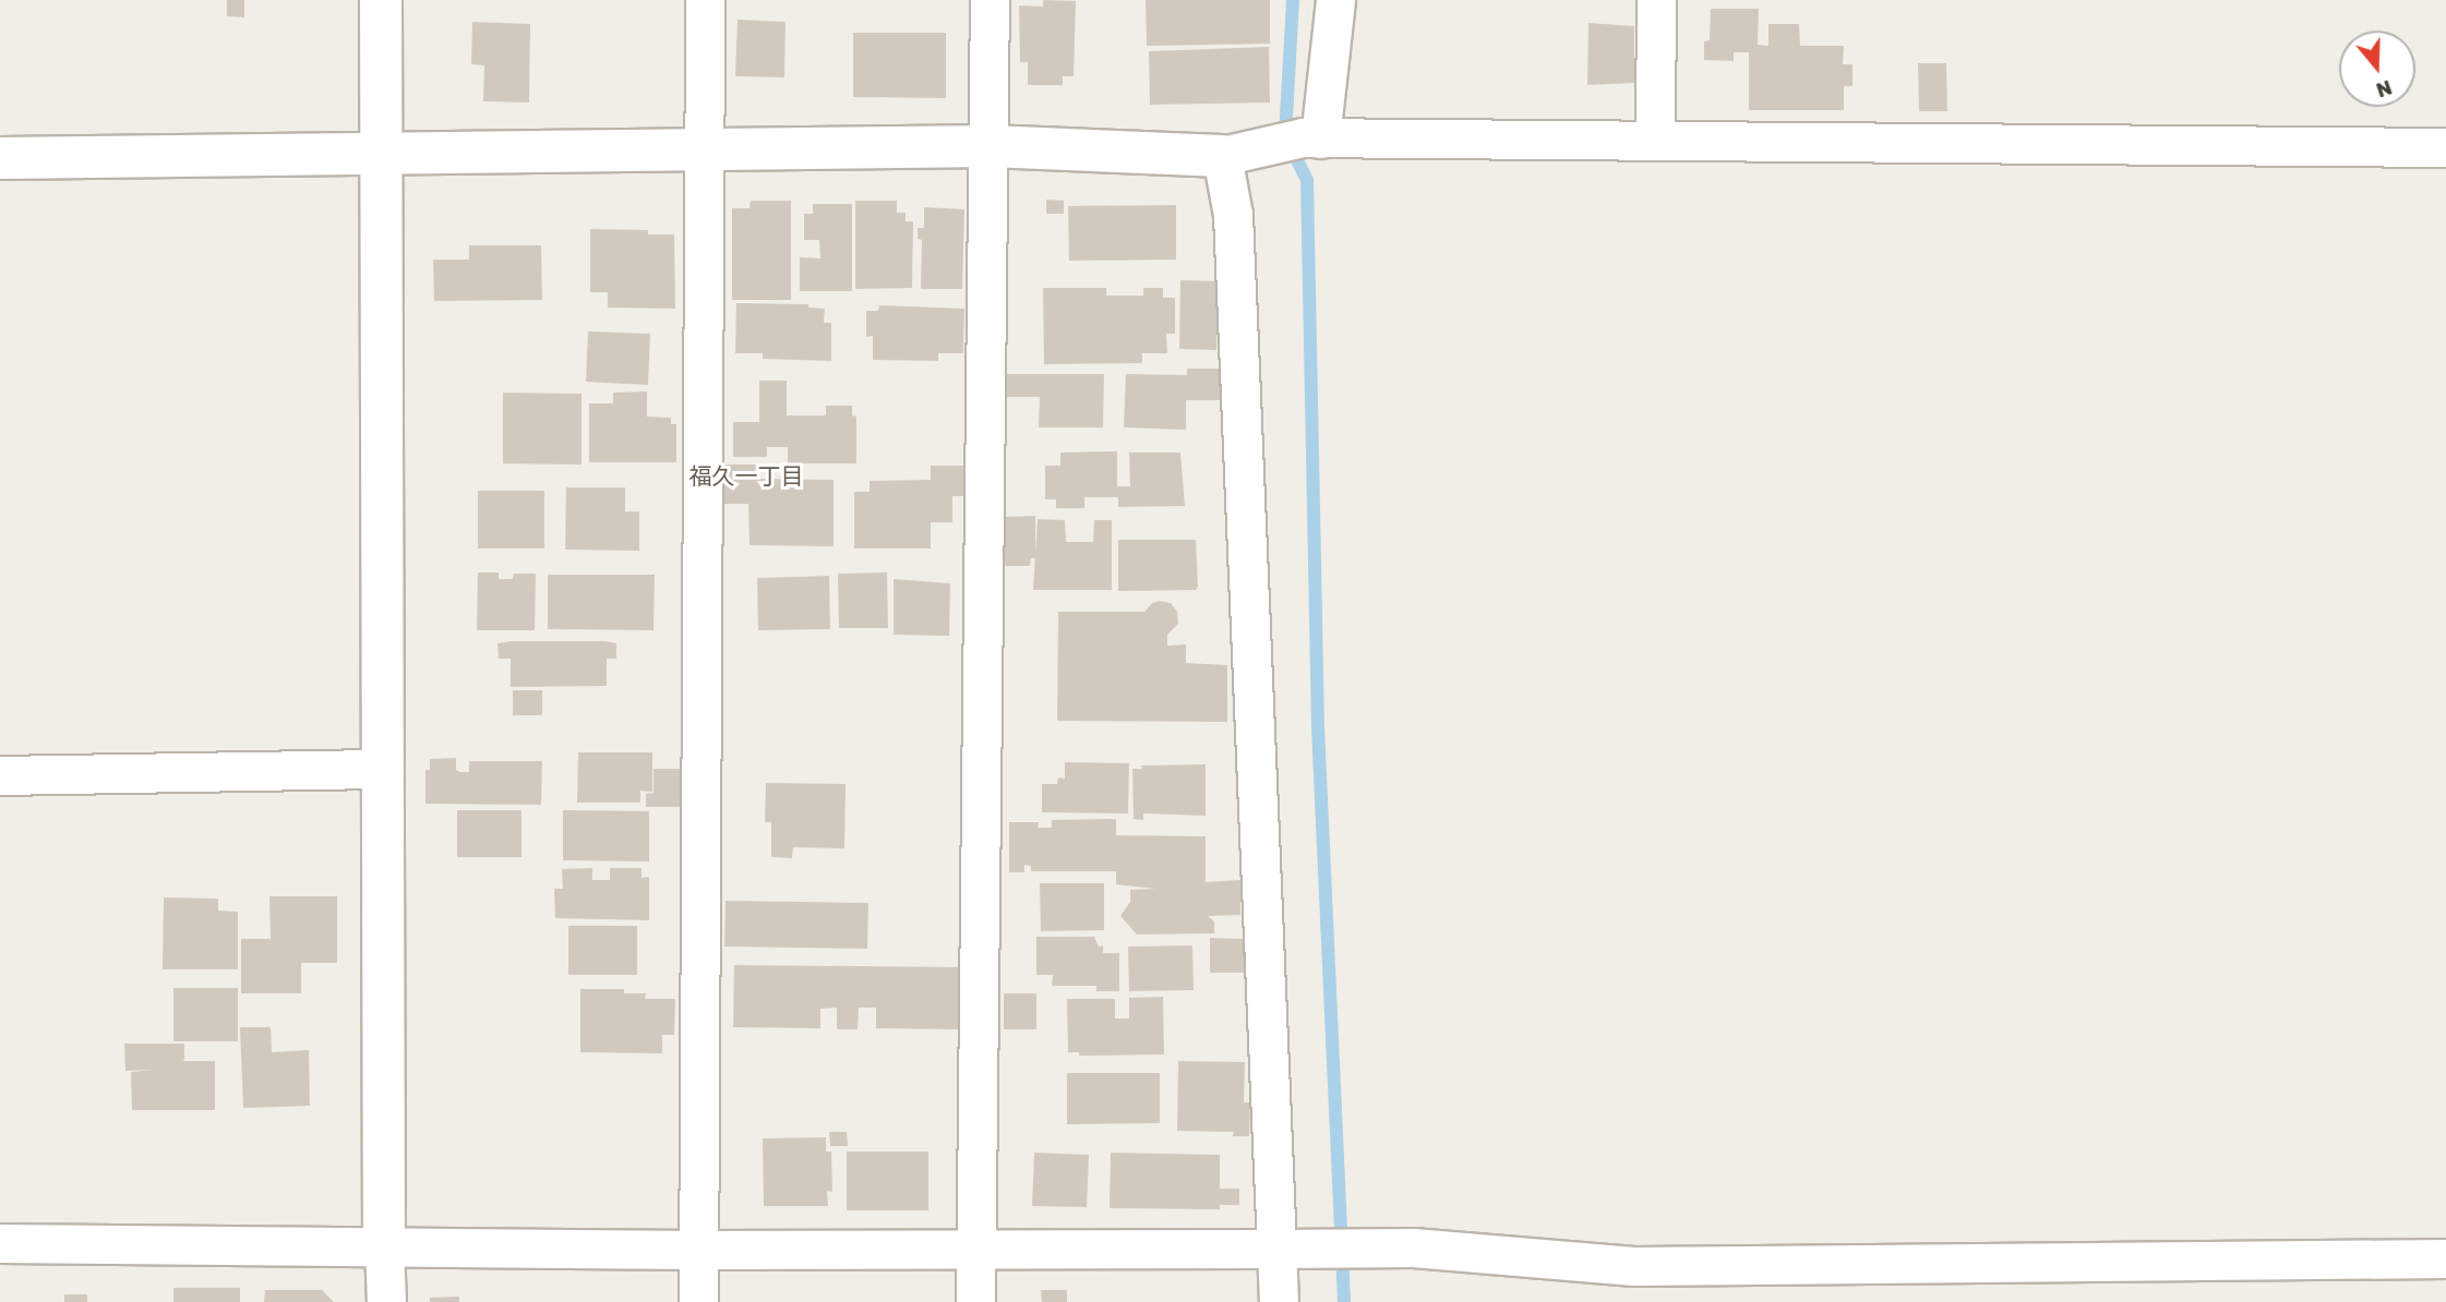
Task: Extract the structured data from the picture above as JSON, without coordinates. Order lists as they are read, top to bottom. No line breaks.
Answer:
{"districts":["福久一丁目"],"north":"bottom"}
